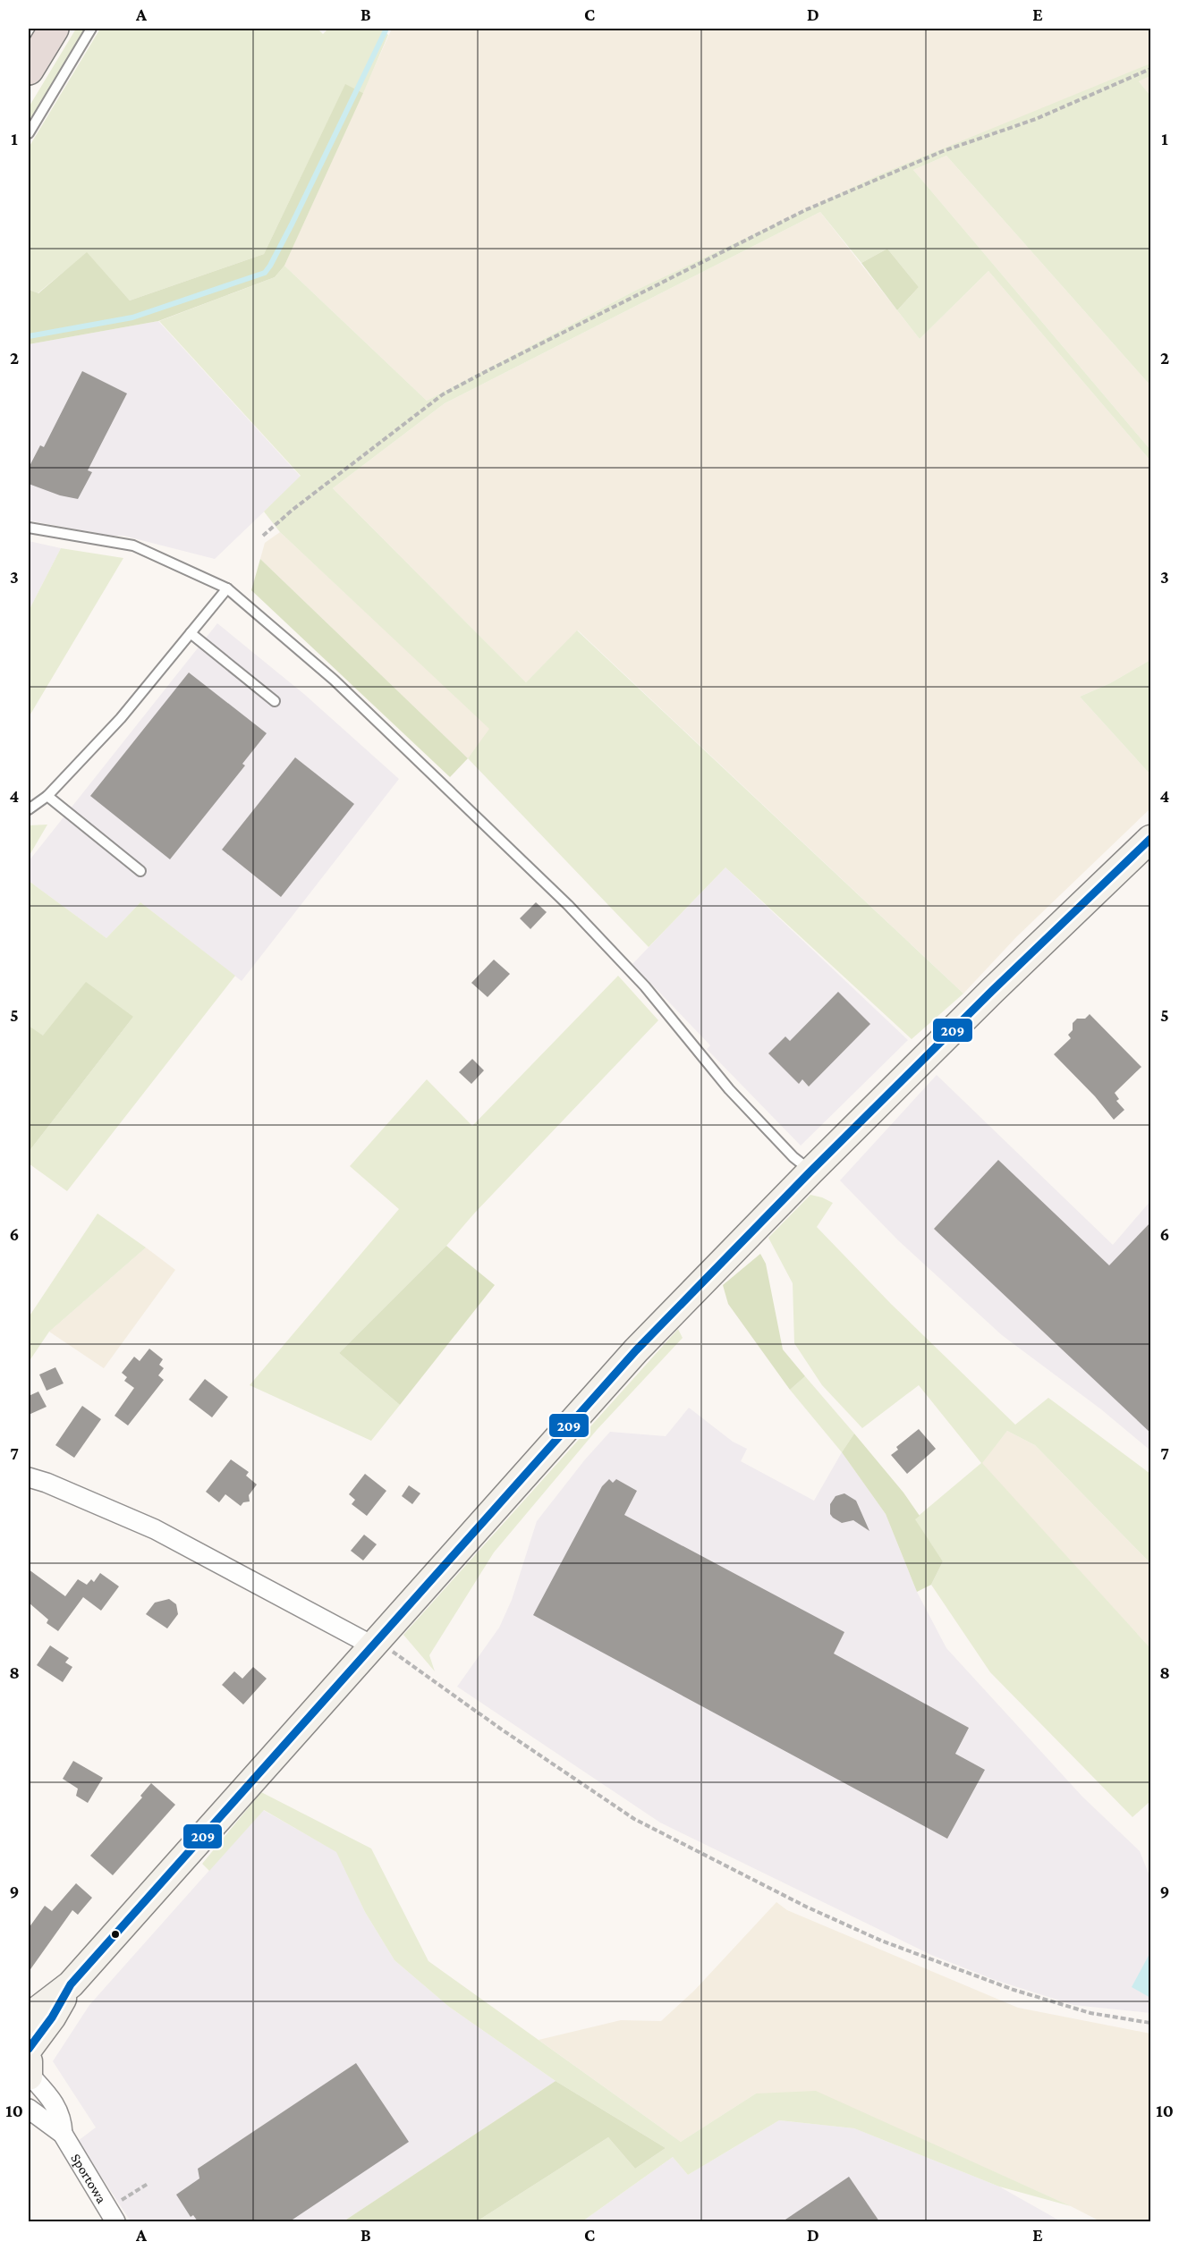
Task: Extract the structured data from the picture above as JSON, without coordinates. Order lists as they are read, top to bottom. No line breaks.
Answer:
{"streets":{"street":["Sportowa"]},"lines":["transit line 209"],"grid":{"columns":["A","B","C","D","E"],"rows":["1","2","3","4","5","6","7","8","9","10"]}}
